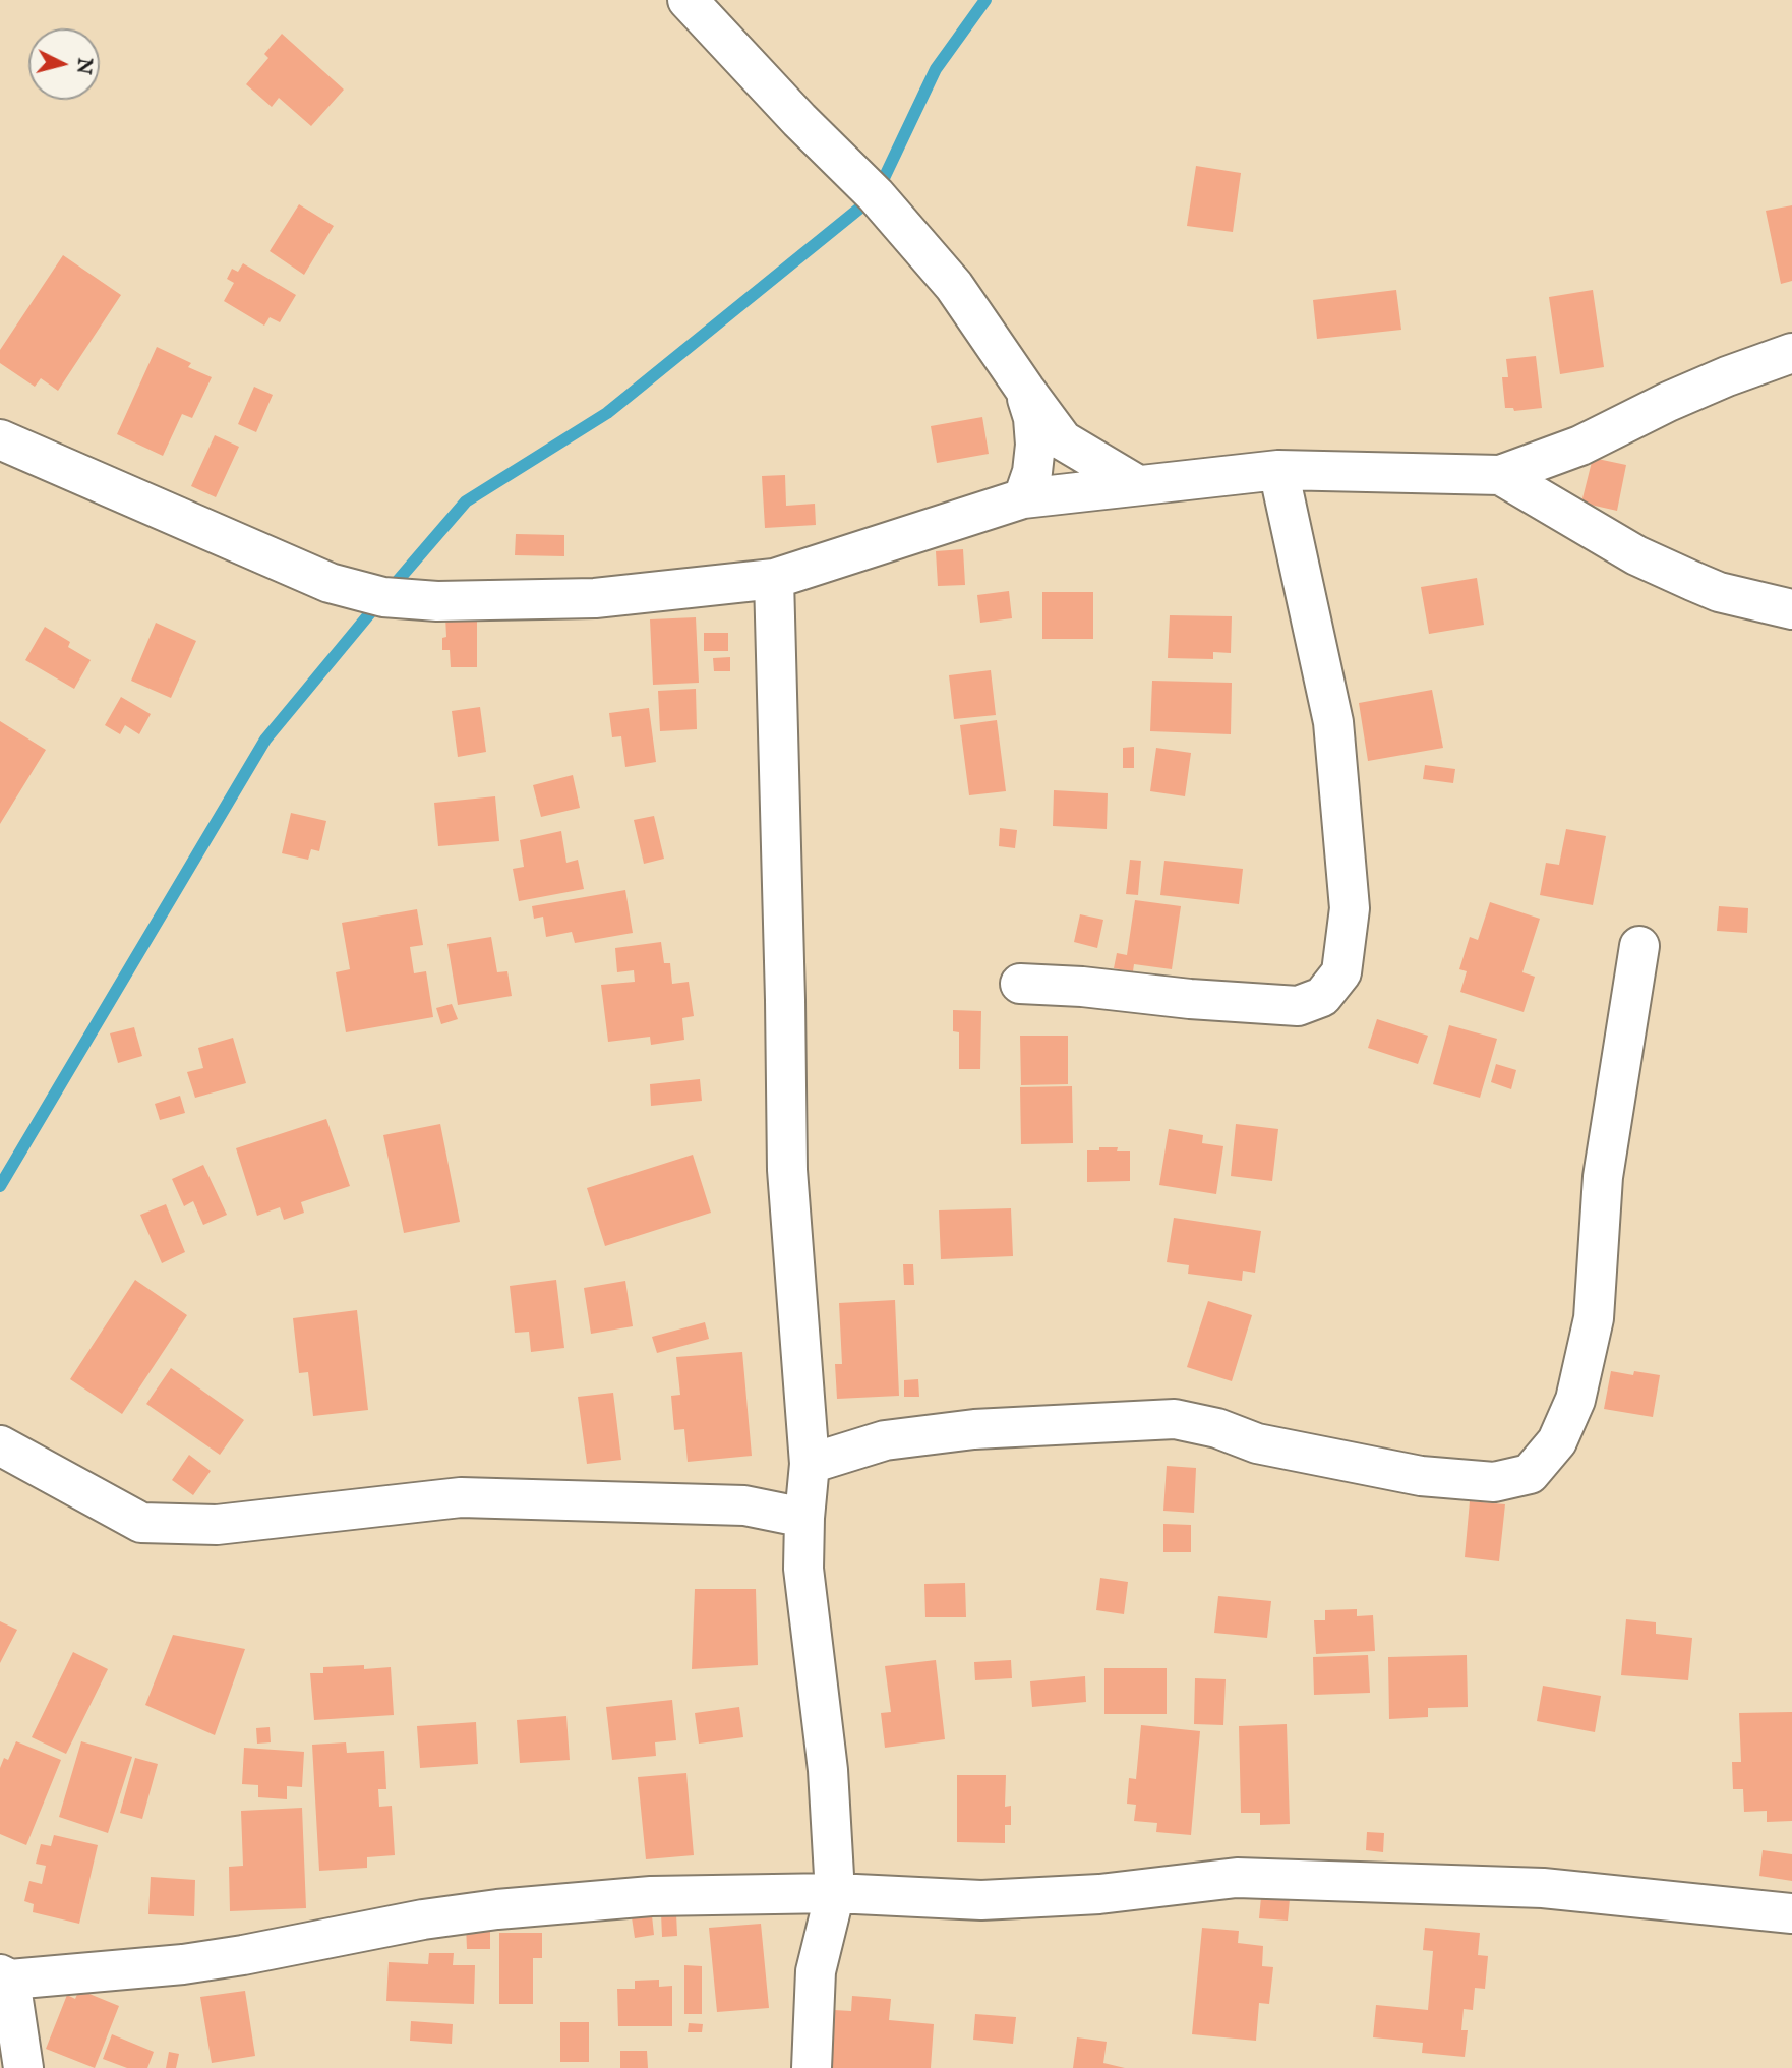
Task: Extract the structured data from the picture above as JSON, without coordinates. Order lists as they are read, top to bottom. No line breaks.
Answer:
{"north":"right"}
